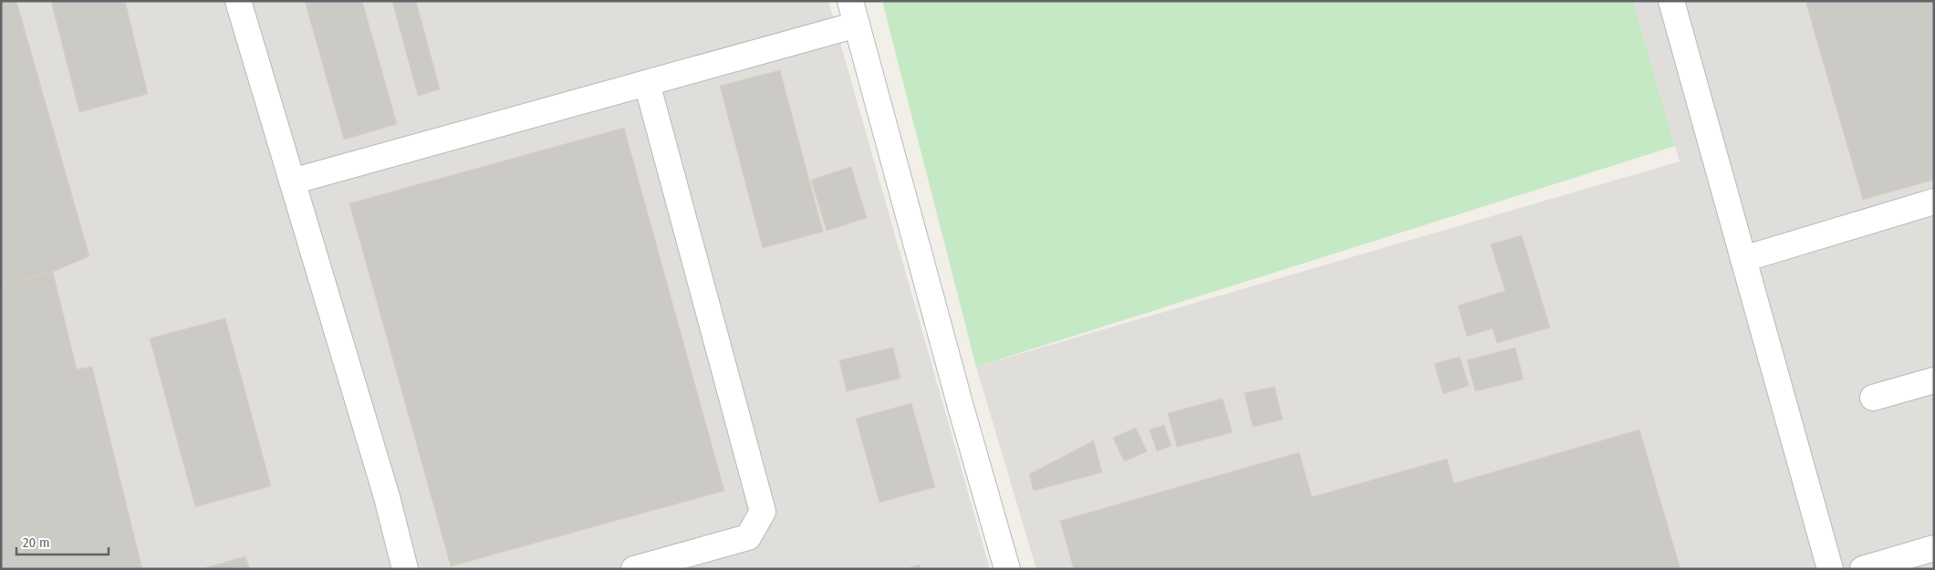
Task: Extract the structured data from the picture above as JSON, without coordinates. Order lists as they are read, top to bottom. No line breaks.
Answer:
{"scale_bar":"20 m"}
